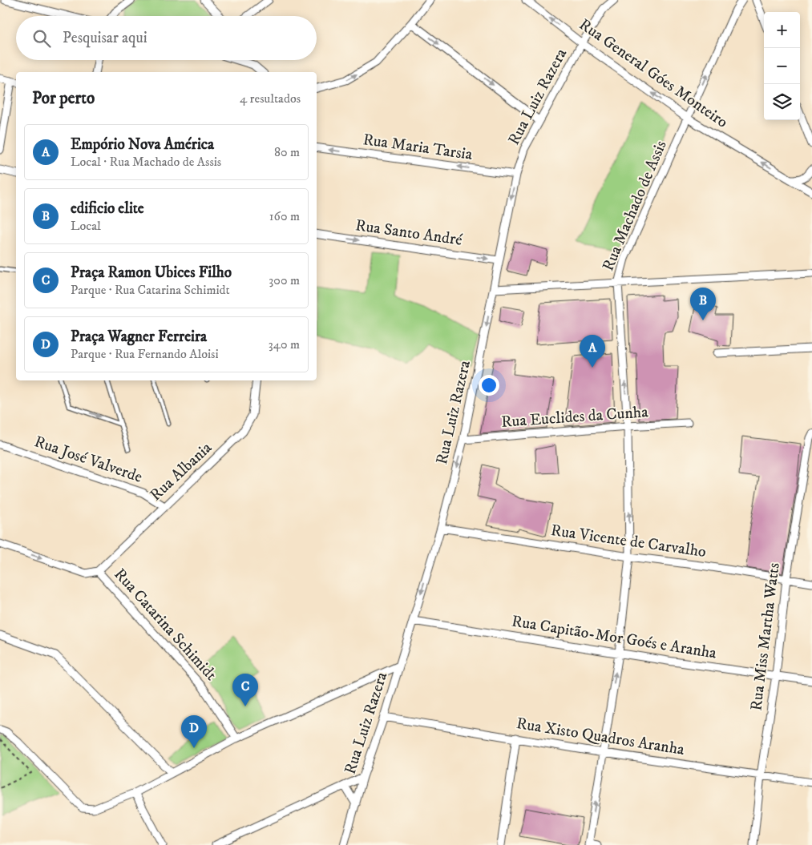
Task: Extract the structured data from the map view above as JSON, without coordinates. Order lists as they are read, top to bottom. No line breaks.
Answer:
{"streets":{"street":["Rua General Góes Monteiro","Rua Luiz Razera","Rua Maria Tarsia","Rua Machado de Assis","Rua Santo André","Rua Euclides da Cunha","Rua José Valverde","Rua Albania","Rua Vicente de Carvalho","Rua Catarina Schimidt","Rua Miss Martha Watts","Rua Capitão-Mor Goés e Aranha","Rua Xisto Quadros Aranha"]},"crossings":[["Rua General Góes Monteiro","Rua Luiz Razera"],["Rua General Góes Monteiro","Rua Machado de Assis"],["Rua Luiz Razera","Rua Maria Tarsia"],["Rua Luiz Razera","Rua Santo André"],["Rua Luiz Razera","Rua Euclides da Cunha"],["Rua Luiz Razera","Rua Vicente de Carvalho"],["Rua Luiz Razera","Rua Capitão-Mor Goés e Aranha"],["Rua Luiz Razera","Rua Xisto Quadros Aranha"],["Rua Machado de Assis","Rua Euclides da Cunha"],["Rua Machado de Assis","Rua Vicente de Carvalho"],["Rua Machado de Assis","Rua Capitão-Mor Goés e Aranha"],["Rua Machado de Assis","Rua Xisto Quadros Aranha"],["Rua José Valverde","Rua Albania"],["Rua Albania","Rua Catarina Schimidt"],["Rua Vicente de Carvalho","Rua Miss Martha Watts"],["Rua Miss Martha Watts","Rua Capitão-Mor Goés e Aranha"],["Rua Miss Martha Watts","Rua Xisto Quadros Aranha"]],"one_way":["Rua General Góes Monteiro","Rua Luiz Razera","Rua Maria Tarsia","Rua Machado de Assis","Rua Santo André"],"page":{"map_buttons":["+","−"],"search":"Pesquisar aqui","heading":["Por perto","4 resultados"],"list":[{"mark":"A","name":"Empório Nova América","note":"Local · Rua Machado de Assis","value":"80 m"},{"mark":"B","name":"edificio elite","note":"Local","value":"160 m"},{"mark":"C","name":"Praça Ramon Ubices Filho","note":"Parque · Rua Catarina Schimidt","value":"300 m"},{"mark":"D","name":"Praça Wagner Ferreira","note":"Parque · Rua Fernando Aloisi","value":"340 m"}],"pins":["B","A","C","D"]}}
